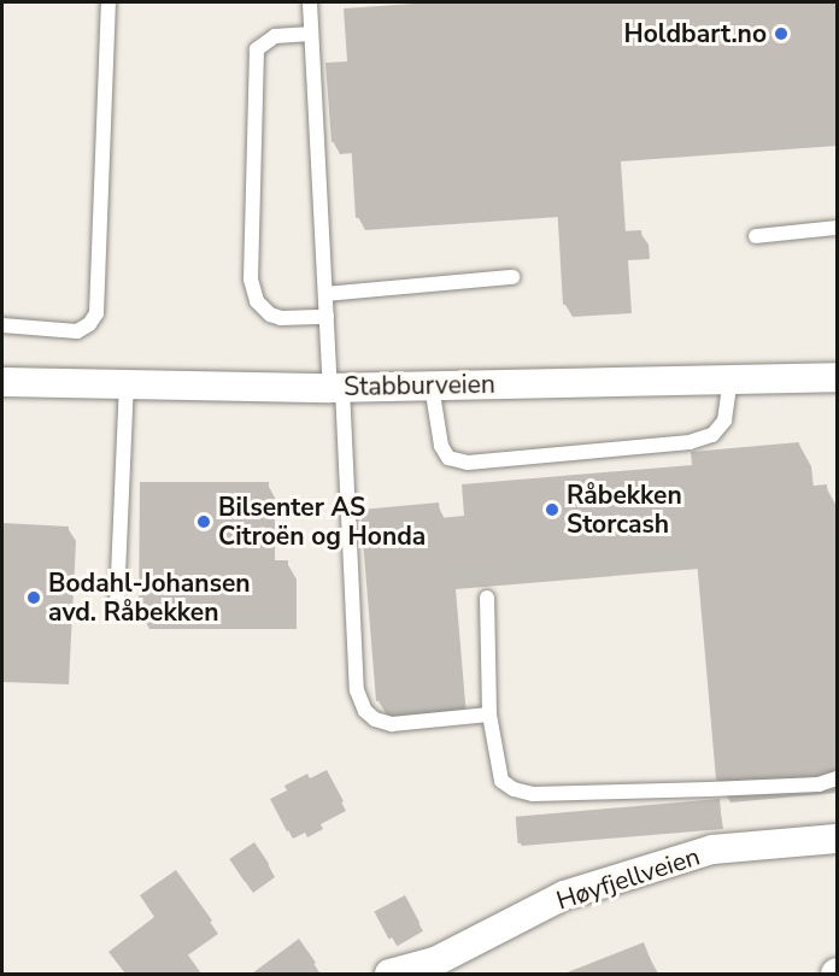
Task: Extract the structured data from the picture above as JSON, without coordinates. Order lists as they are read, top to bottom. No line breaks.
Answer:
{"streets":{"street":["Stabburveien","Høyfjellveien"]},"places":["Holdbart.no","Råbekken Storcash","Bilsenter AS Citroën og Honda","Bodahl-Johansen avd. Råbekken"]}
